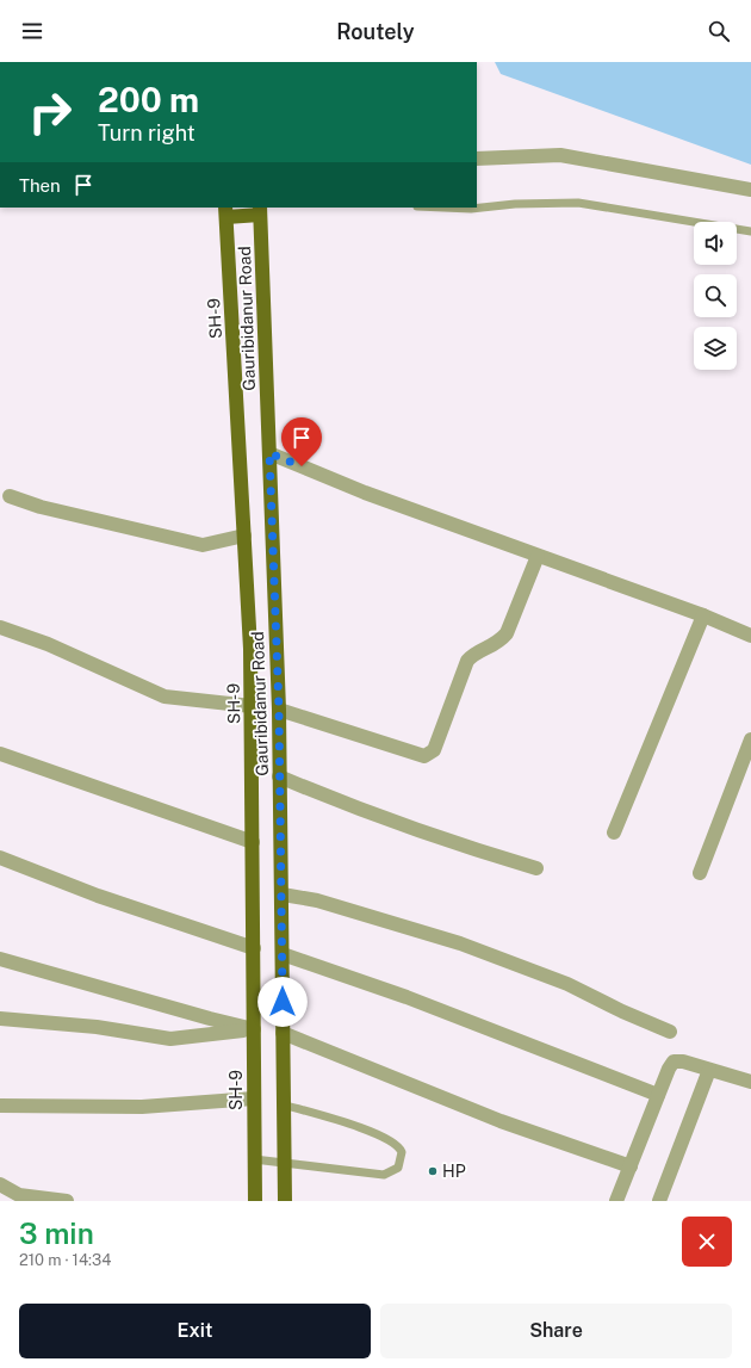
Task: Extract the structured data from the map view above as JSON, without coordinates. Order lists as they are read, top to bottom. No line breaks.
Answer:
{"streets":{"main road":["SH-9","Gauribidanur Road"]},"places":["HP"],"page":{"header":"Routely","turn":["200 m","Turn right"],"then":"Then","heading":["3 min","210 m · 14:34"],"buttons":["Exit","Share"]}}
